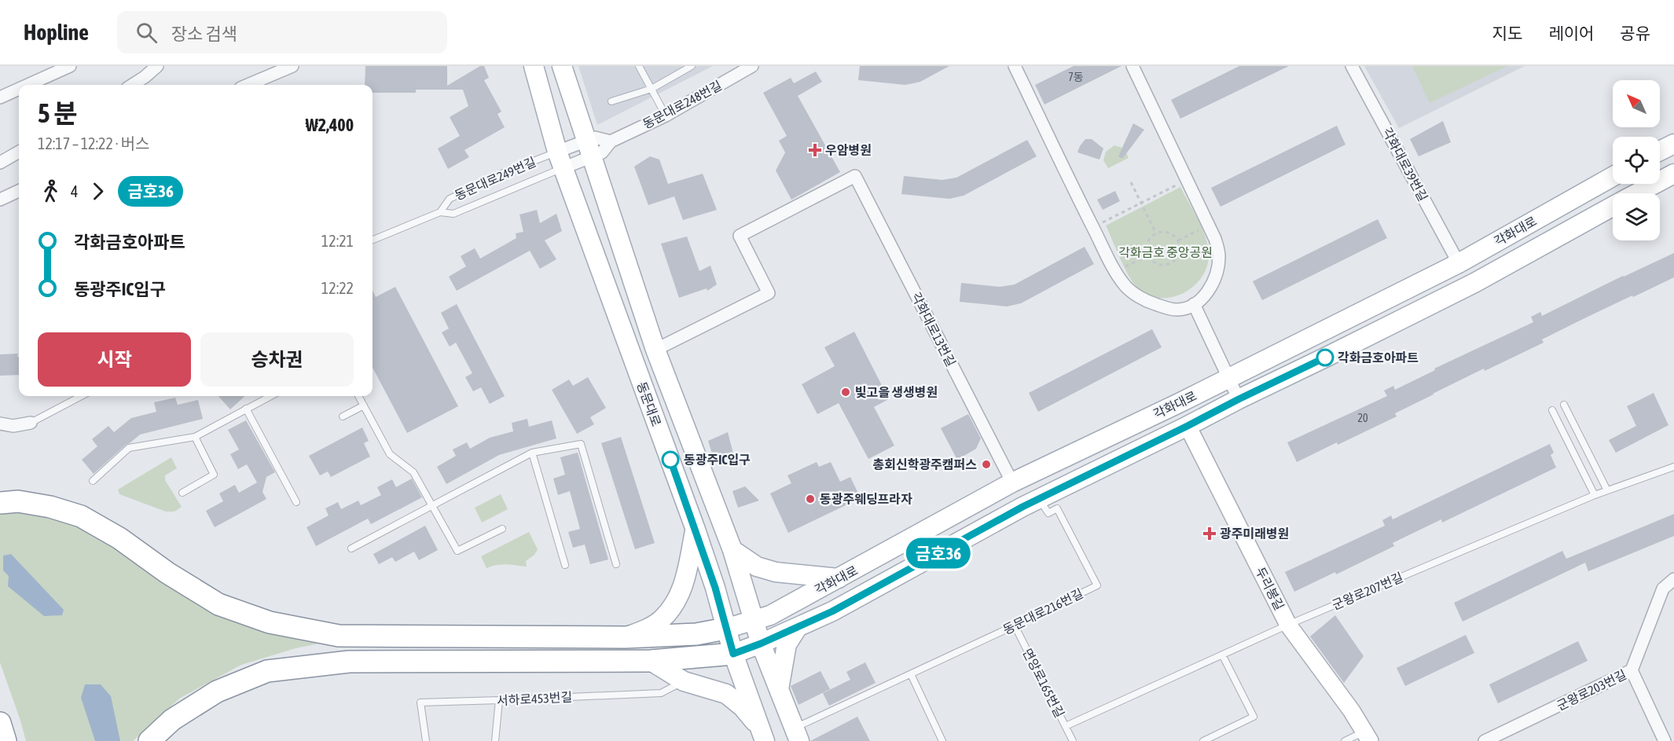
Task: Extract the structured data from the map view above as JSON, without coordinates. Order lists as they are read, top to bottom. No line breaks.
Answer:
{"streets":{"main road":["각화대로","동문대로"],"street":["동문대로248번길","각화대로39번길","각화대로13번길","두리봉길","군왕로203번길"],"lane":["동문대로249번길","군왕로207번길","동문대로216번길","면앙로165번길","서하로453번길"]},"crossings":[["동문대로248번길","동문대로249번길"],["동문대로248번길","동문대로"],["각화대로39번길","각화대로"],["동문대로249번길","동문대로"],["각화대로","각화대로13번길"],["각화대로","동문대로"],["각화대로","두리봉길"],["각화대로","동문대로216번길"],["각화대로13번길","동문대로"],["동문대로","동문대로216번길"],["두리봉길","군왕로207번길"],["군왕로207번길","면앙로165번길"],["동문대로216번길","면앙로165번길"]],"parks":["각화금호 중앙공원"],"places":{"health":["우암병원","광주미래병원"],"other":["각화금호아파트","빛고을 생생병원","동광주IC입구","총회신학광주캠퍼스","동광주웨딩프라자"]},"lines":["bus line 금호36"],"house_numbers":["7동","20"],"north":"top left","page":{"header":"Hopline","search":"장소 검색","nav":["지도","레이어","공유"],"on_map":"금호36","heading":["5 분","12:17 – 12:22 · 버스","₩2,400"],"legs":["4","금호36"],"list":[{"name":"각화금호아파트","value":"12:21"},{"name":"동광주IC입구","value":"12:22"}],"buttons":["시작","승차권"]}}
